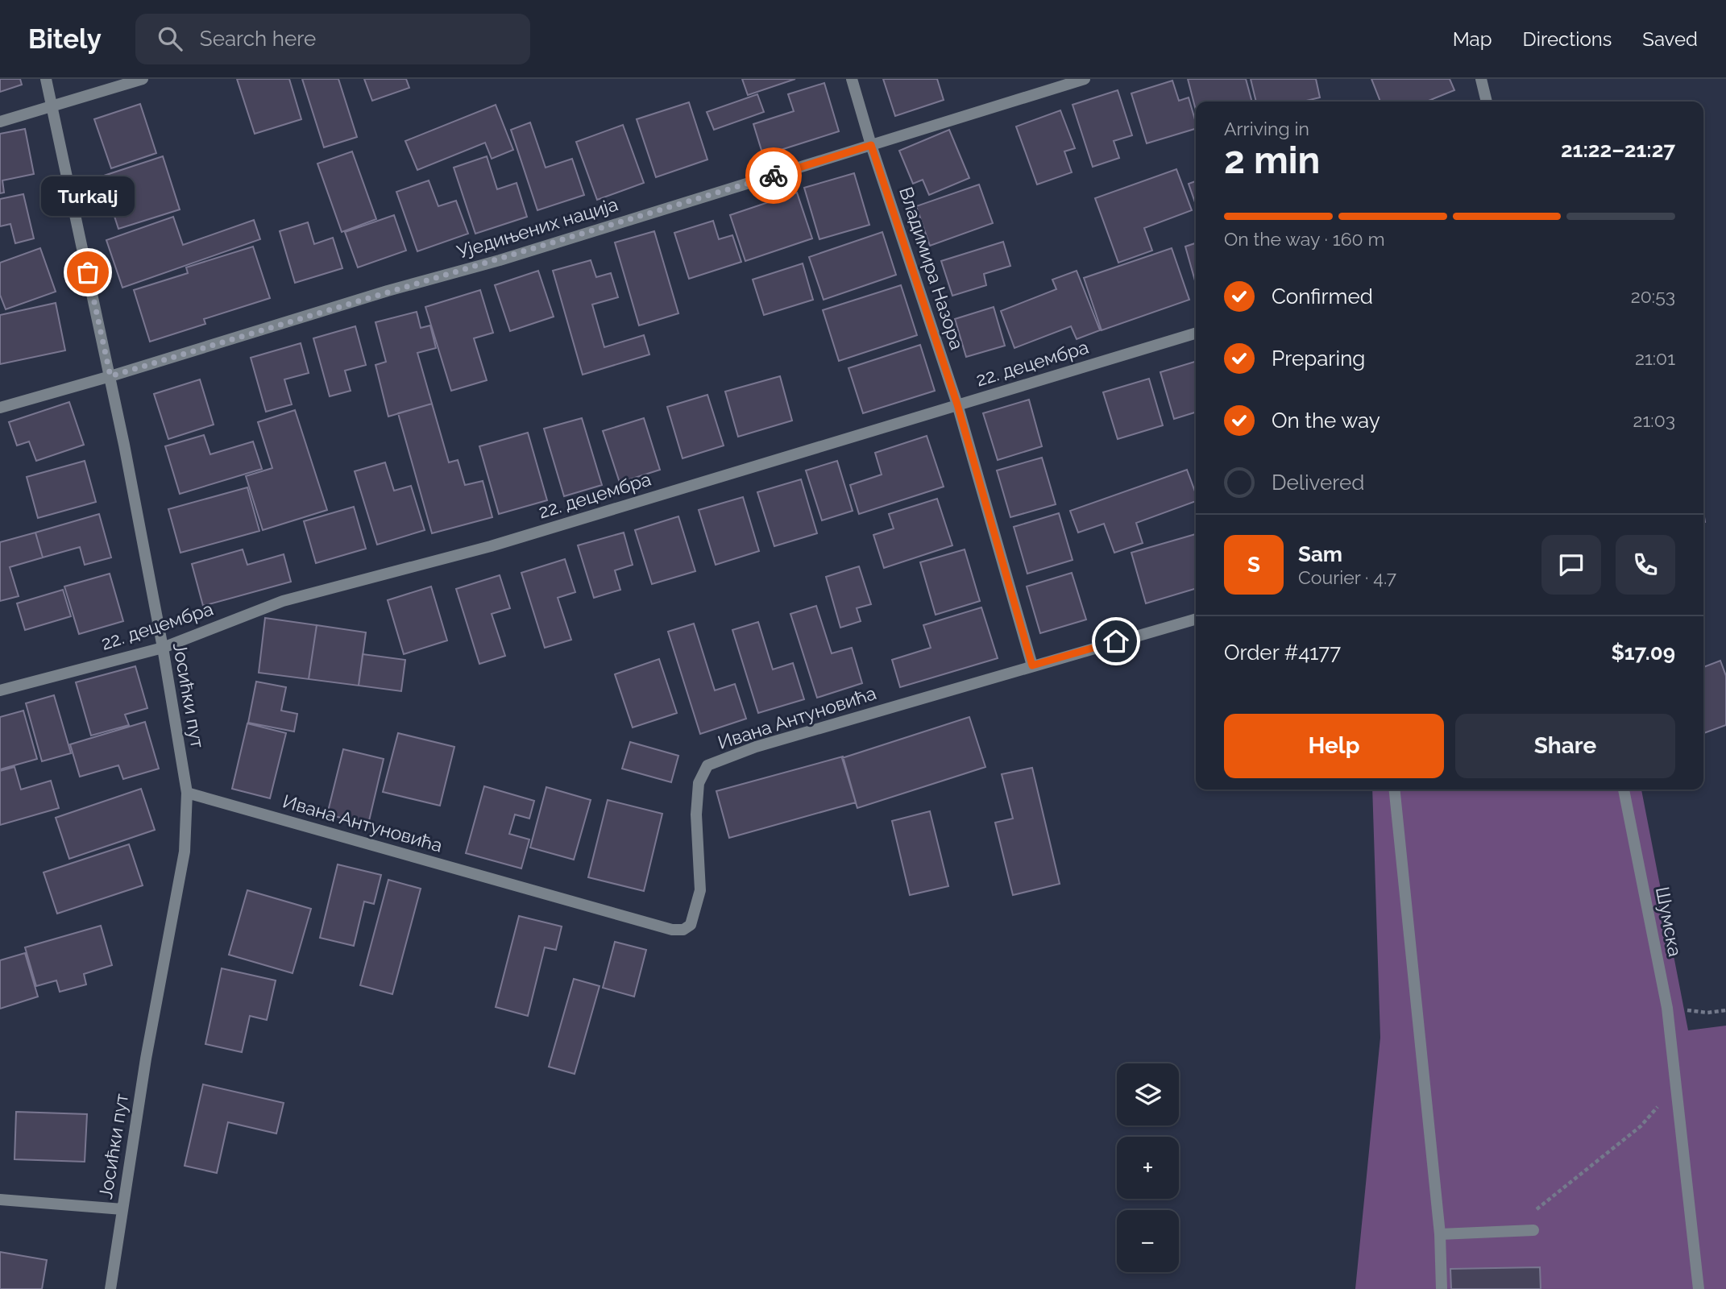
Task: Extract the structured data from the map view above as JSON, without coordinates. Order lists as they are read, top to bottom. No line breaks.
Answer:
{"streets":{"street":["Уједињених нација","Владимира Назора","22. децембра","Јосићки пут","Ивана Антуновића","Шумска"]},"crossings":[["Уједињених нација","Владимира Назора"],["Уједињених нација","Јосићки пут"],["Владимира Назора","22. децембра"],["Владимира Назора","Ивана Антуновића"],["22. децембра","Јосићки пут"],["Јосићки пут","Ивана Антуновића"]],"places":["Turkalj"],"page":{"header":"Bitely","search":"Search here","nav":["Map","Directions","Saved"],"heading":["2 min","Arriving in","21:22–21:27"],"panel":["Sam","Courier · 4.7","Order #4177","$17.09"],"bubble":"Turkalj","bar":"On the way · 160 m","list":[["Confirmed","20:53"],["Preparing","21:01"],["On the way","21:03"],"Delivered"],"round":"S","buttons":["Help","Share"],"map_buttons":["+","−"]}}
